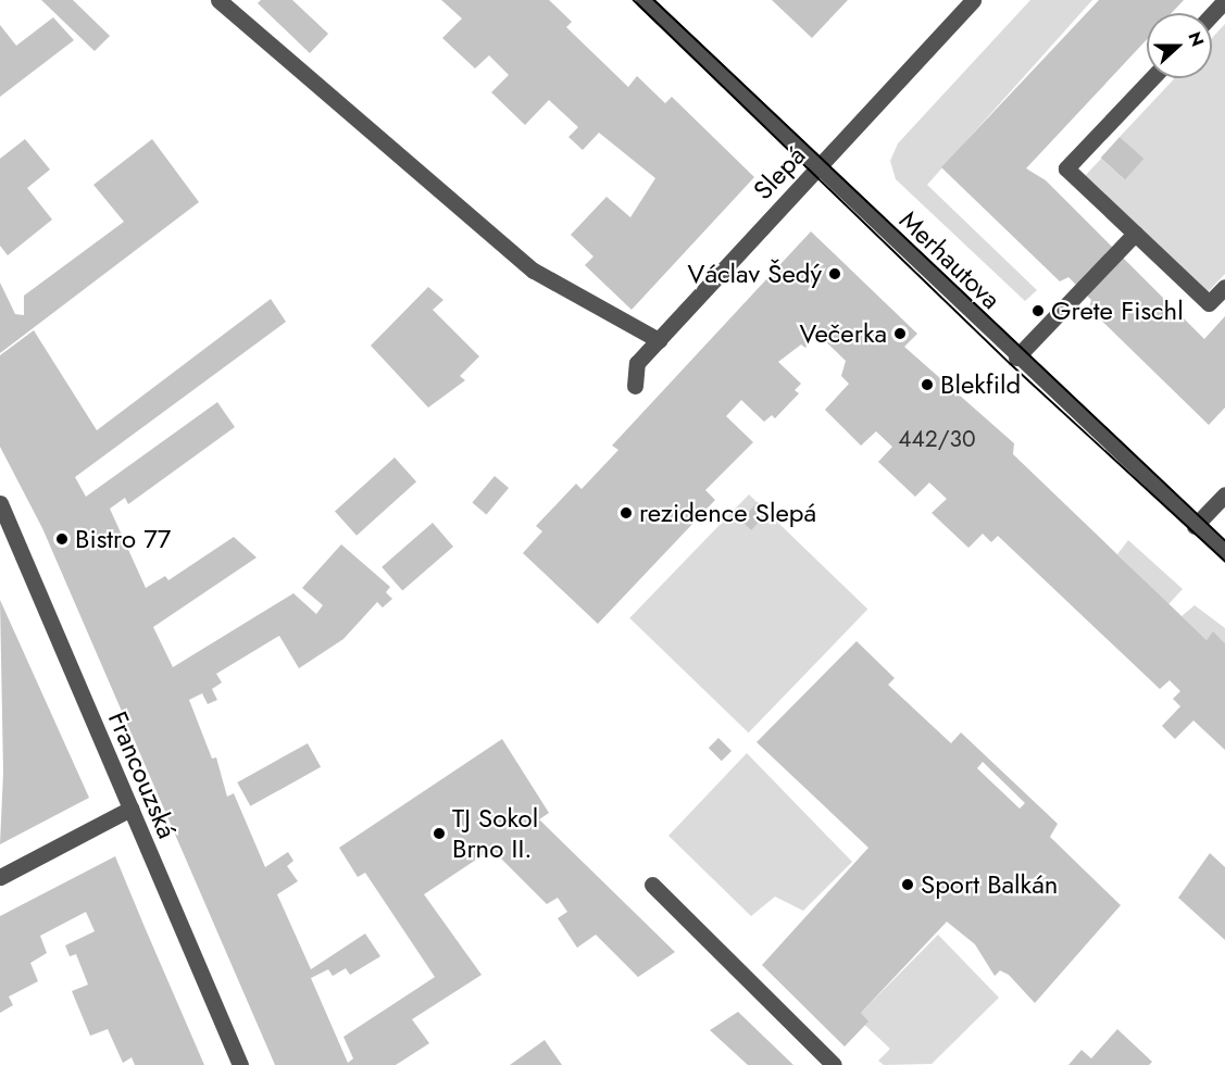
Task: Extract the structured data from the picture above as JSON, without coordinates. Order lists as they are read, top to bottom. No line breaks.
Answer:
{"streets":{"street":["Slepá","Merhautova","Francouzská"]},"crossings":[["Slepá","Merhautova"]],"places":["Václav Šedý","Grete Fischl","Večerka","Blekfild","rezidence Slepá","Bistro 77","TJ Sokol Brno II.","Sport Balkán"],"house_numbers":["442/30"],"north":"right"}
